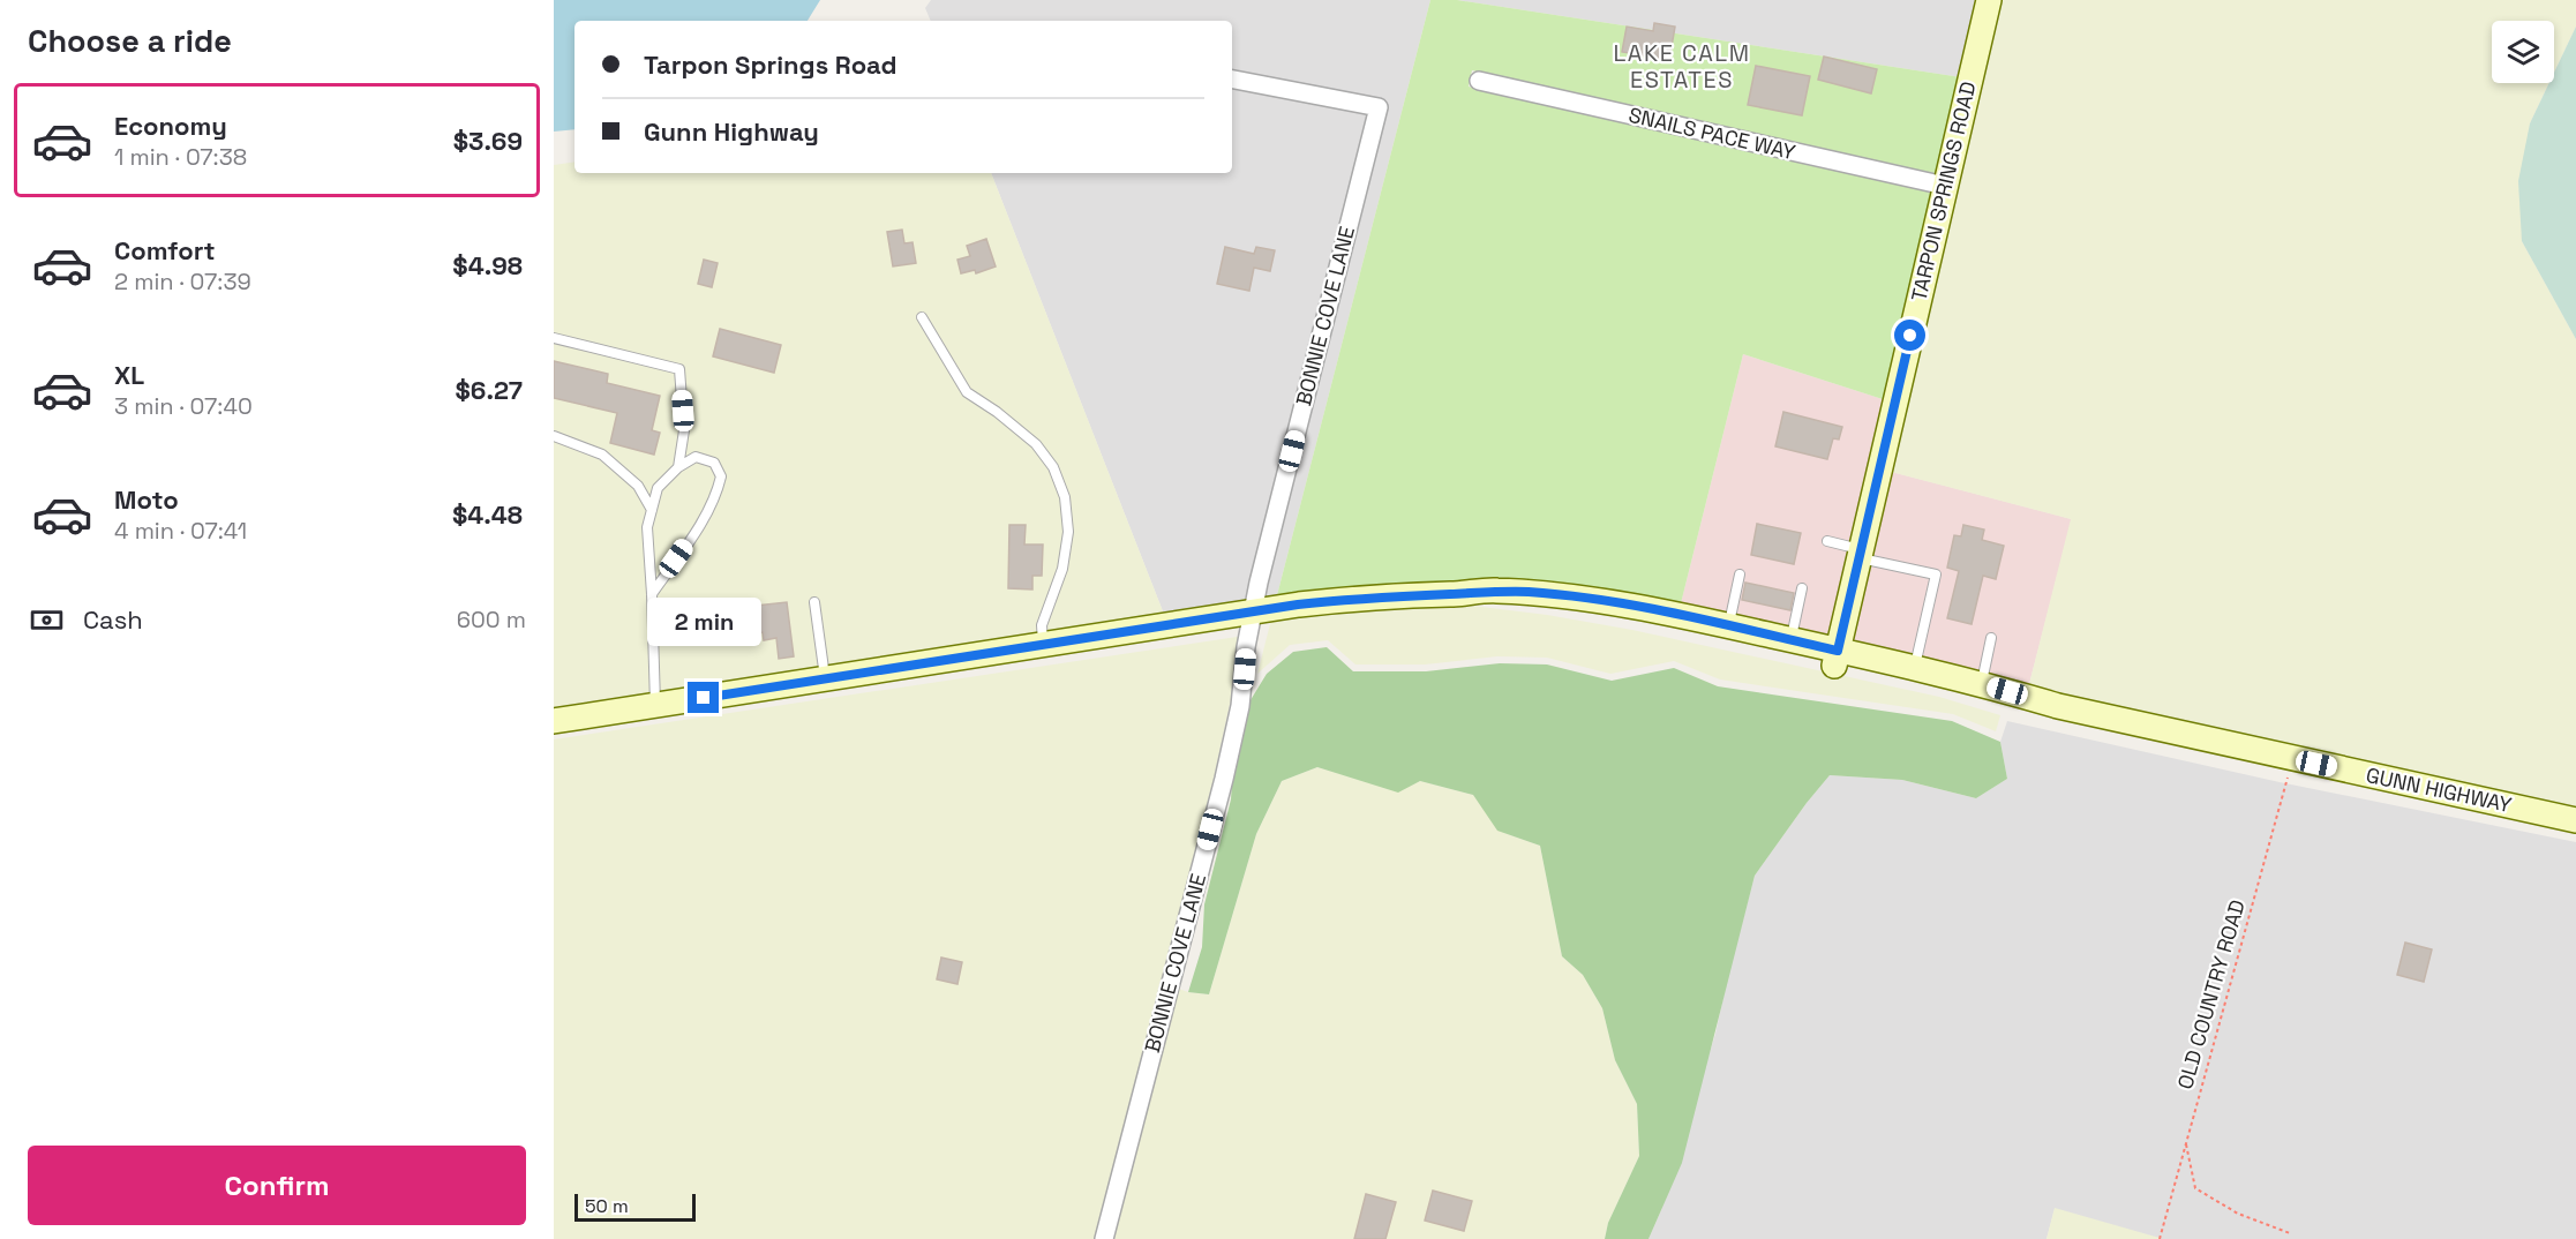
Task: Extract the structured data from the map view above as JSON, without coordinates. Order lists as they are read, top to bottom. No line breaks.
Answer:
{"streets":{"main road":["TARPON SPRINGS ROAD","GUNN HIGHWAY"],"street":["SNAILS PACE WAY","BONNIE COVE LANE"],"path":["OLD COUNTRY ROAD"]},"crossings":[["SNAILS PACE WAY","TARPON SPRINGS ROAD"],["TARPON SPRINGS ROAD","GUNN HIGHWAY"],["BONNIE COVE LANE","GUNN HIGHWAY"],["GUNN HIGHWAY","OLD COUNTRY ROAD"]],"districts":["LAKE CALM ESTATES"],"scale_bar":"50 m","page":{"heading":"Choose a ride","banner":["Tarpon Springs Road","Gunn Highway"],"list":[{"name":"Economy","note":"1 min · 07:38","value":"$3.69"},{"name":"Comfort","note":"2 min · 07:39","value":"$4.98"},{"name":"XL","note":"3 min · 07:40","value":"$6.27"},{"name":"Moto","note":"4 min · 07:41","value":"$4.48"}],"pay":["Cash","600 m"],"bubble":"2 min","buttons":"Confirm","scale":"50 m"}}
